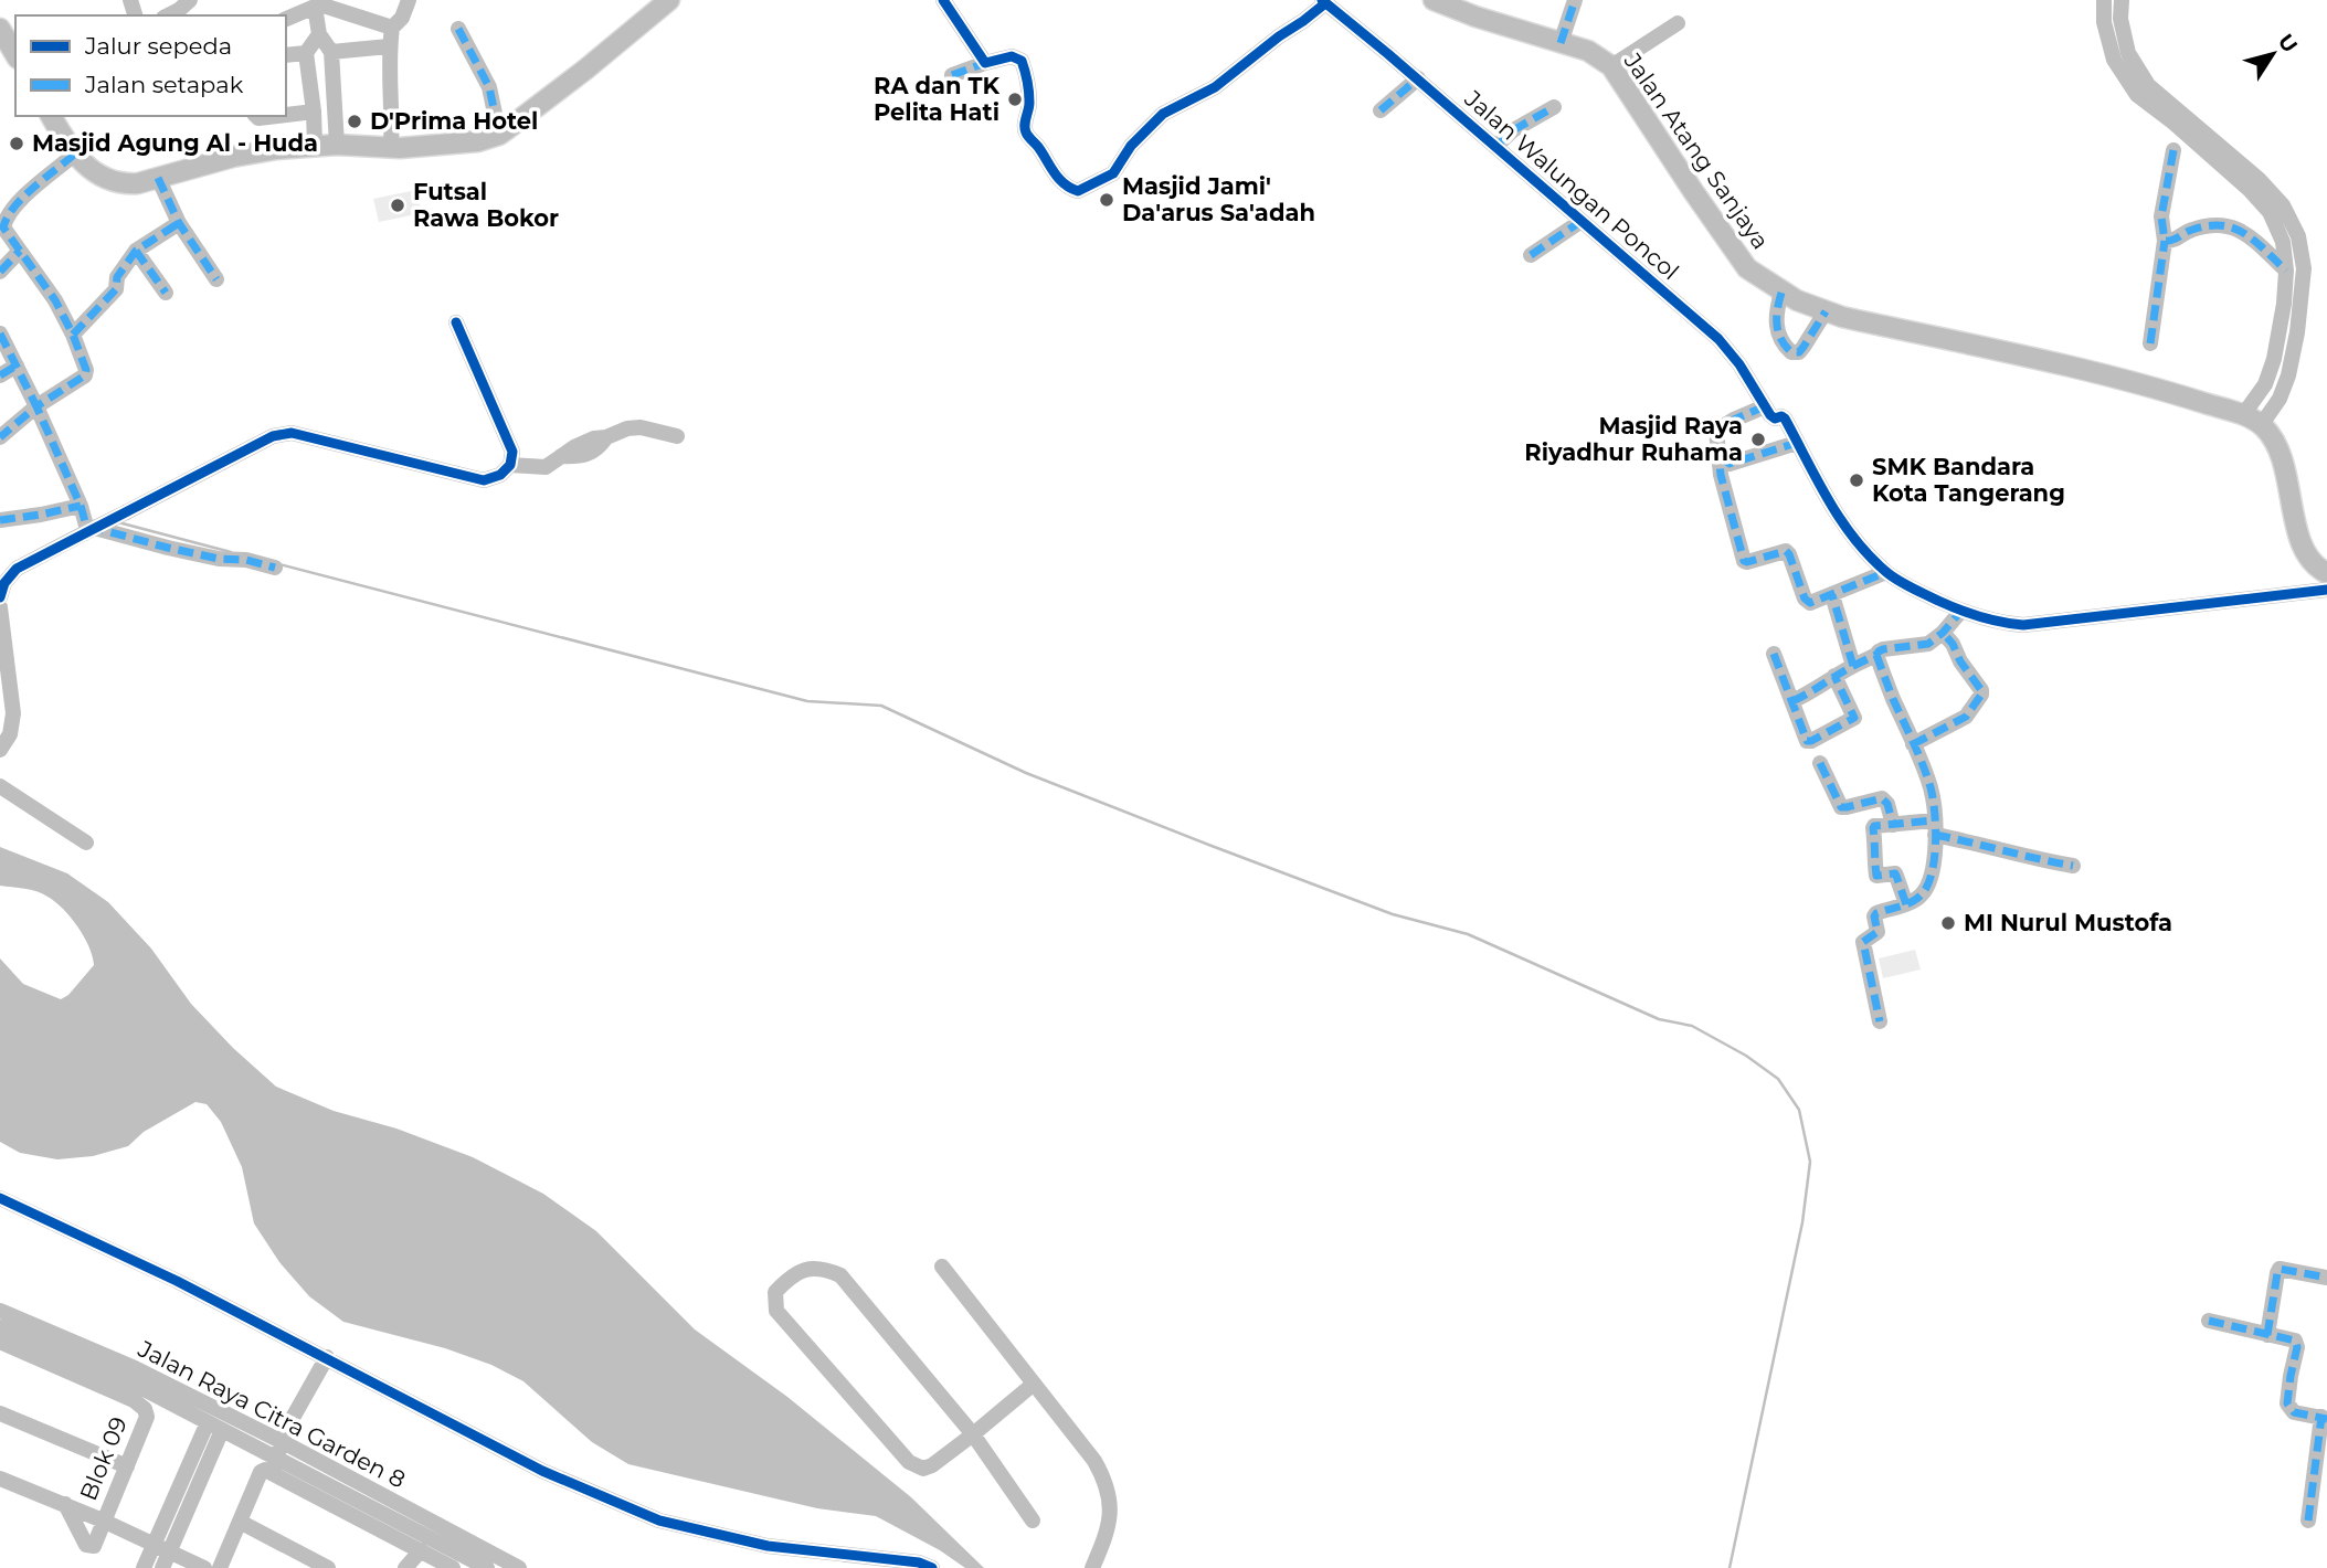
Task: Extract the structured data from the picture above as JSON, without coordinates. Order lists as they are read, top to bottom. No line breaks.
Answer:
{"streets":{"main road":["Jalan Atang Sanjaya"],"street":["Jalan Walungan Poncol","Jalan Raya Citra Garden 8","Blok 09"]},"places":["RA dan TK Pelita Hati","D'Prima Hotel","Masjid Agung Al - Huda","Masjid Jami' Da'arus Sa'adah","Futsal Rawa Bokor","Masjid Raya Riyadhur Ruhama","SMK Bandara Kota Tangerang","MI Nurul Mustofa"],"legend":["Jalur sepeda","Jalan setapak"],"north":"top right"}
